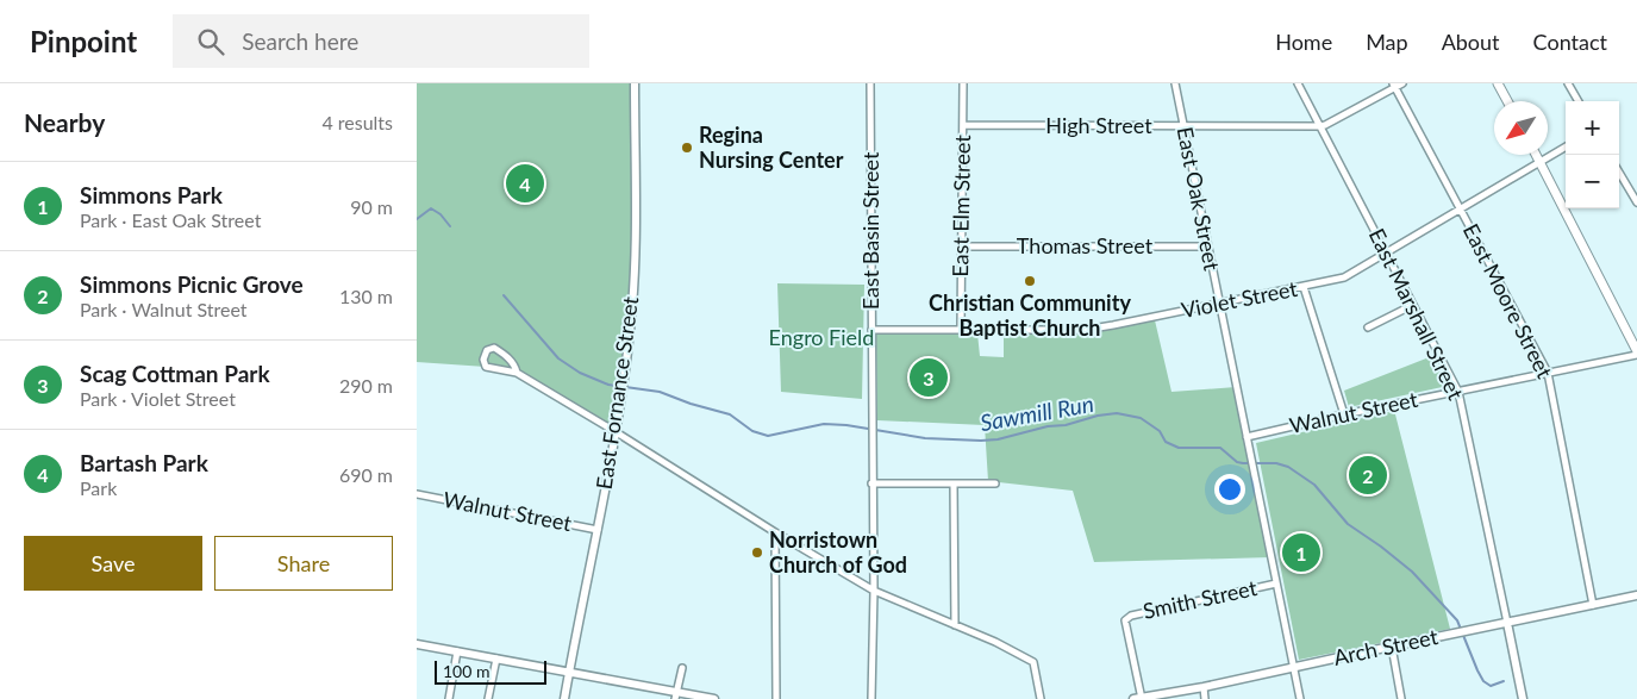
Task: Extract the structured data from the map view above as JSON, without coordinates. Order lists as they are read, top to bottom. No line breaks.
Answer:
{"streets":{"street":["High Street","East Oak Street","East Elm Street","East Basin Street","Thomas Street","Violet Street","East Moore Street","East Marshall Street","East Fornance Street","Walnut Street","Smith Street","Arch Street"]},"crossings":[["High Street","East Oak Street"],["High Street","East Elm Street"],["High Street","East Moore Street"],["High Street","East Marshall Street"],["East Oak Street","Thomas Street"],["East Oak Street","Violet Street"],["East Oak Street","Walnut Street"],["East Oak Street","Smith Street"],["East Oak Street","Arch Street"],["East Elm Street","Thomas Street"],["East Elm Street","Violet Street"],["East Basin Street","Violet Street"],["Violet Street","East Moore Street"],["Violet Street","East Marshall Street"],["East Moore Street","Walnut Street"],["East Moore Street","Arch Street"],["East Marshall Street","Walnut Street"],["East Marshall Street","Arch Street"],["East Fornance Street","Walnut Street"],["Smith Street","Arch Street"]],"water":["Sawmill Run"],"parks":["Engro Field"],"places":["Regina Nursing Center","Christian Community Baptist Church","Norristown Church of God"],"scale_bar":"100 m","north":"bottom left","page":{"header":"Pinpoint","search":"Search here","nav":["Home","Map","About","Contact"],"heading":["Nearby","4 results"],"map_buttons":["+","−"],"list":[{"mark":"1","name":"Simmons Park","note":"Park · East Oak Street","value":"90 m"},{"mark":"2","name":"Simmons Picnic Grove","note":"Park · Walnut Street","value":"130 m"},{"mark":"3","name":"Scag Cottman Park","note":"Park · Violet Street","value":"290 m"},{"mark":"4","name":"Bartash Park","note":"Park","value":"690 m"}],"pins":["4","3","2","1"],"buttons":["Save","Share"],"scale":"100 m"}}
